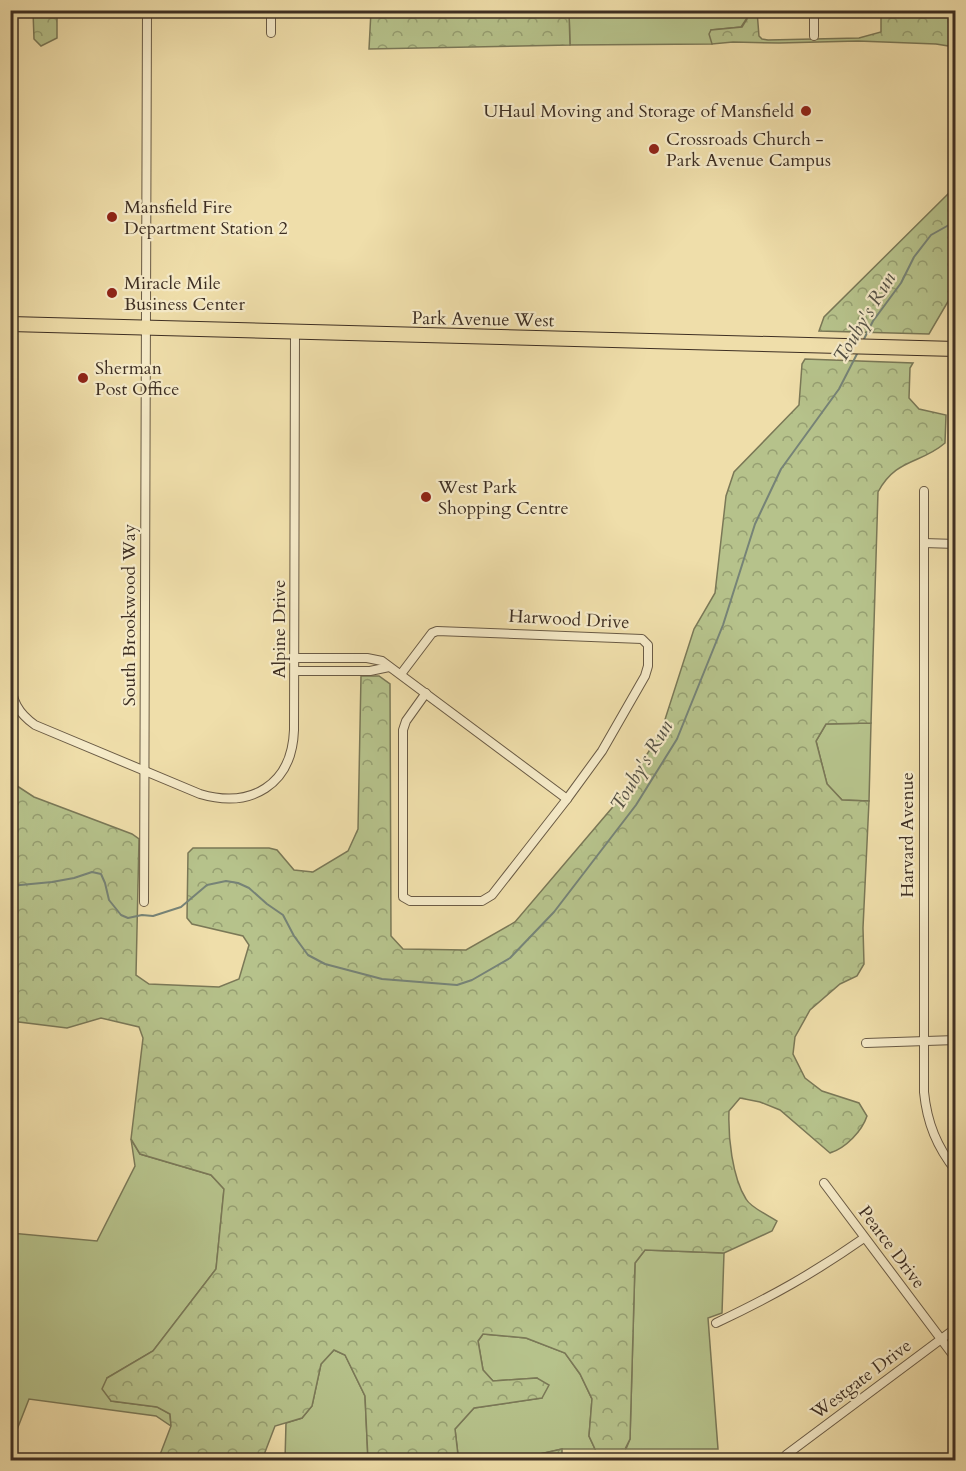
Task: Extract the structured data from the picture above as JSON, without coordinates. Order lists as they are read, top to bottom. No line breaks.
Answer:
{"streets":{"main road":["Park Avenue West"],"street":["South Brookwood Way","Harwood Drive","Alpine Drive","Harvard Avenue","Pearce Drive","Westgate Drive"]},"crossings":[["Park Avenue West","South Brookwood Way"],["Park Avenue West","Alpine Drive"],["South Brookwood Way","Alpine Drive"],["Pearce Drive","Westgate Drive"]],"water":["Touby's Run"],"places":["UHaul Moving and Storage of Mansfield","Crossroads Church - Park Avenue Campus","Mansfield Fire Department Station 2","Miracle Mile Business Center","Sherman Post Office","West Park Shopping Centre"]}
